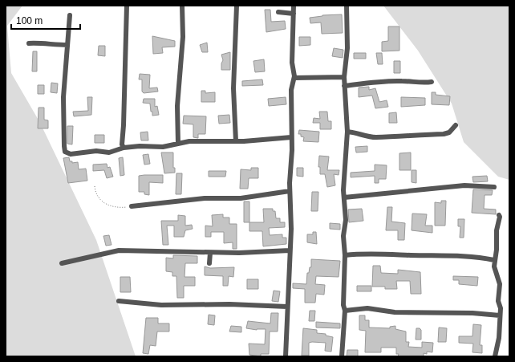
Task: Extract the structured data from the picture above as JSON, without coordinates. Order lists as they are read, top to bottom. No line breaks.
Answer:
{"scale_bar":"100 m"}
